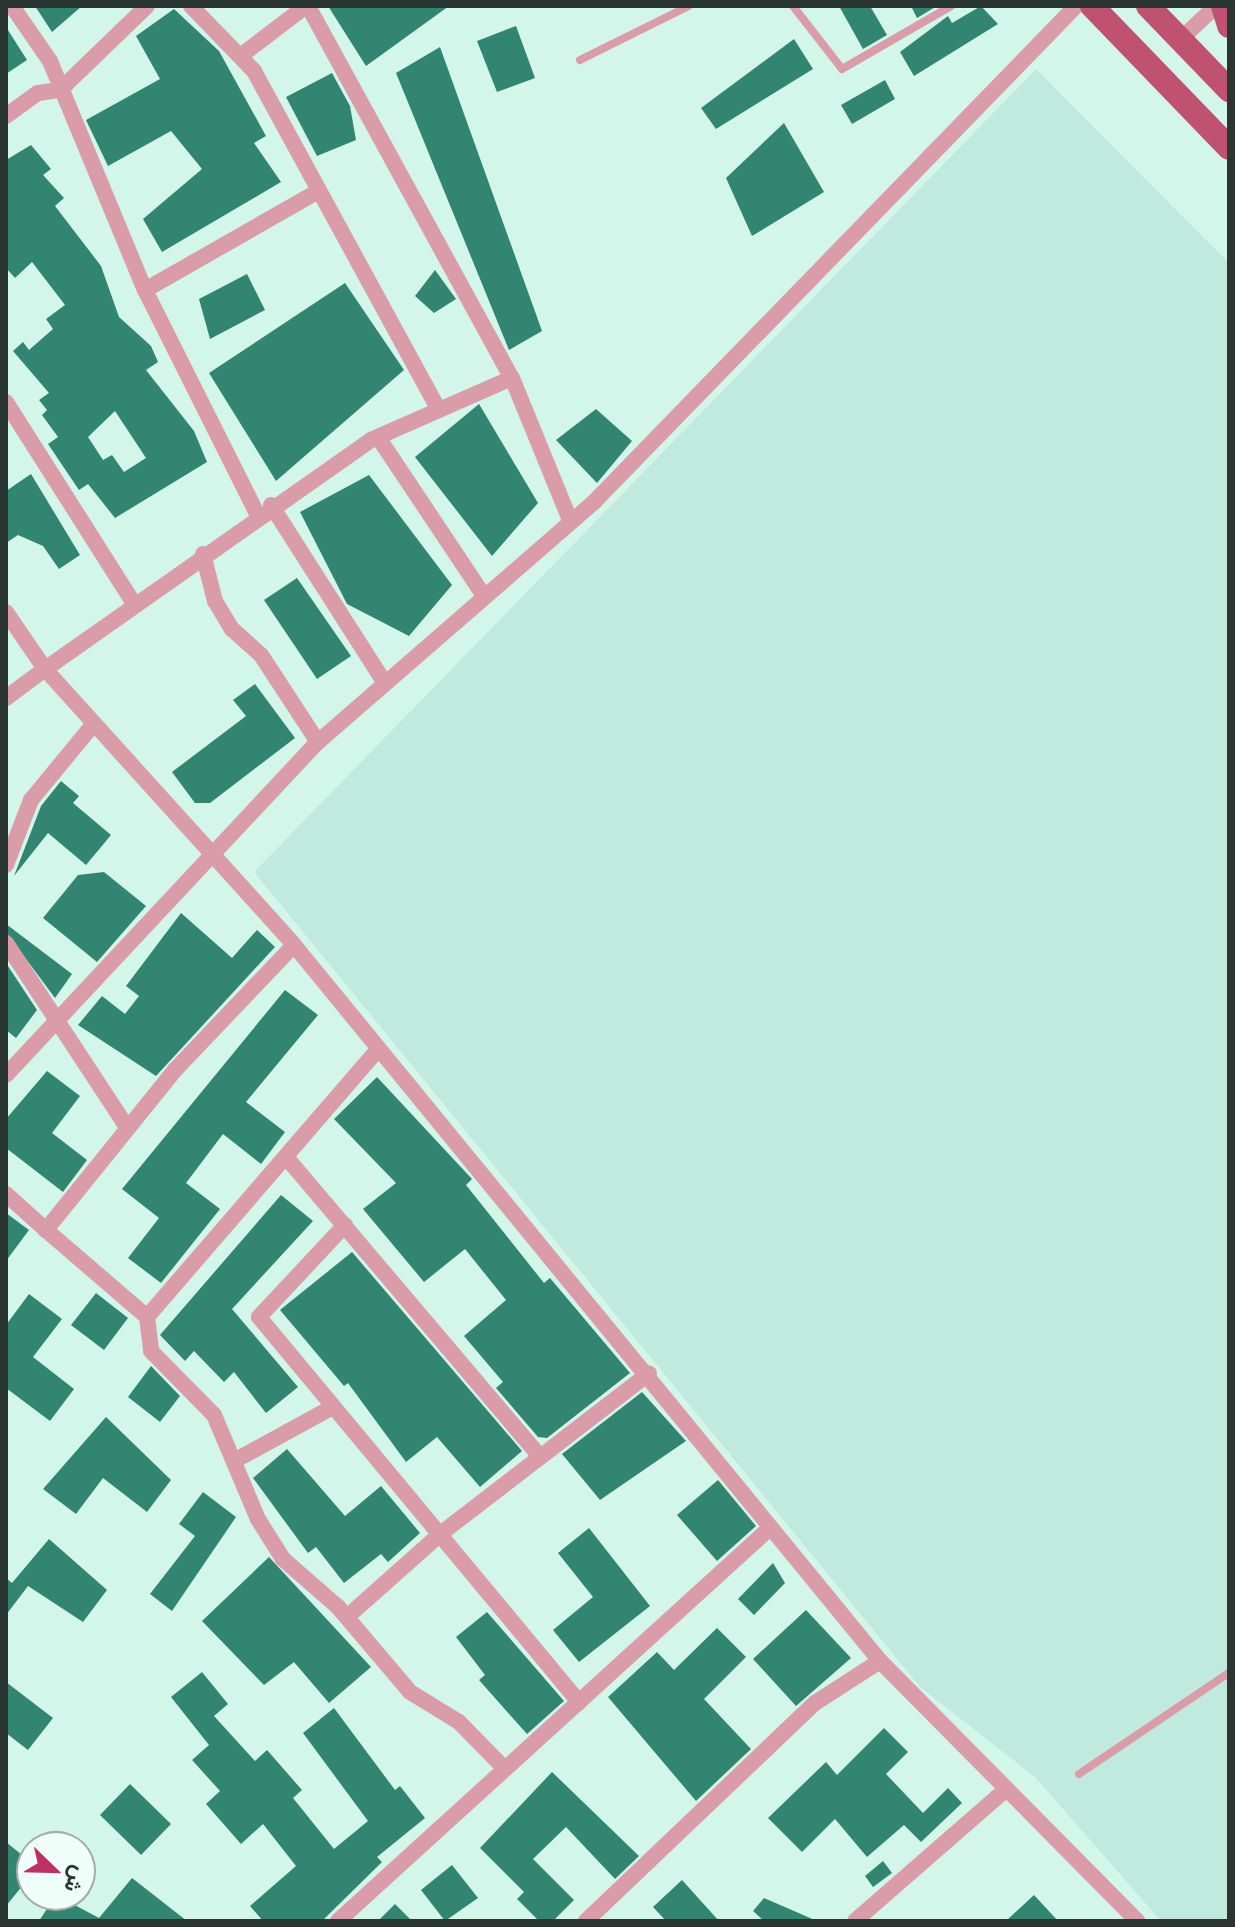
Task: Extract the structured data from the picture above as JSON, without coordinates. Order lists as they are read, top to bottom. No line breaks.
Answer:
{"north":"bottom right"}
